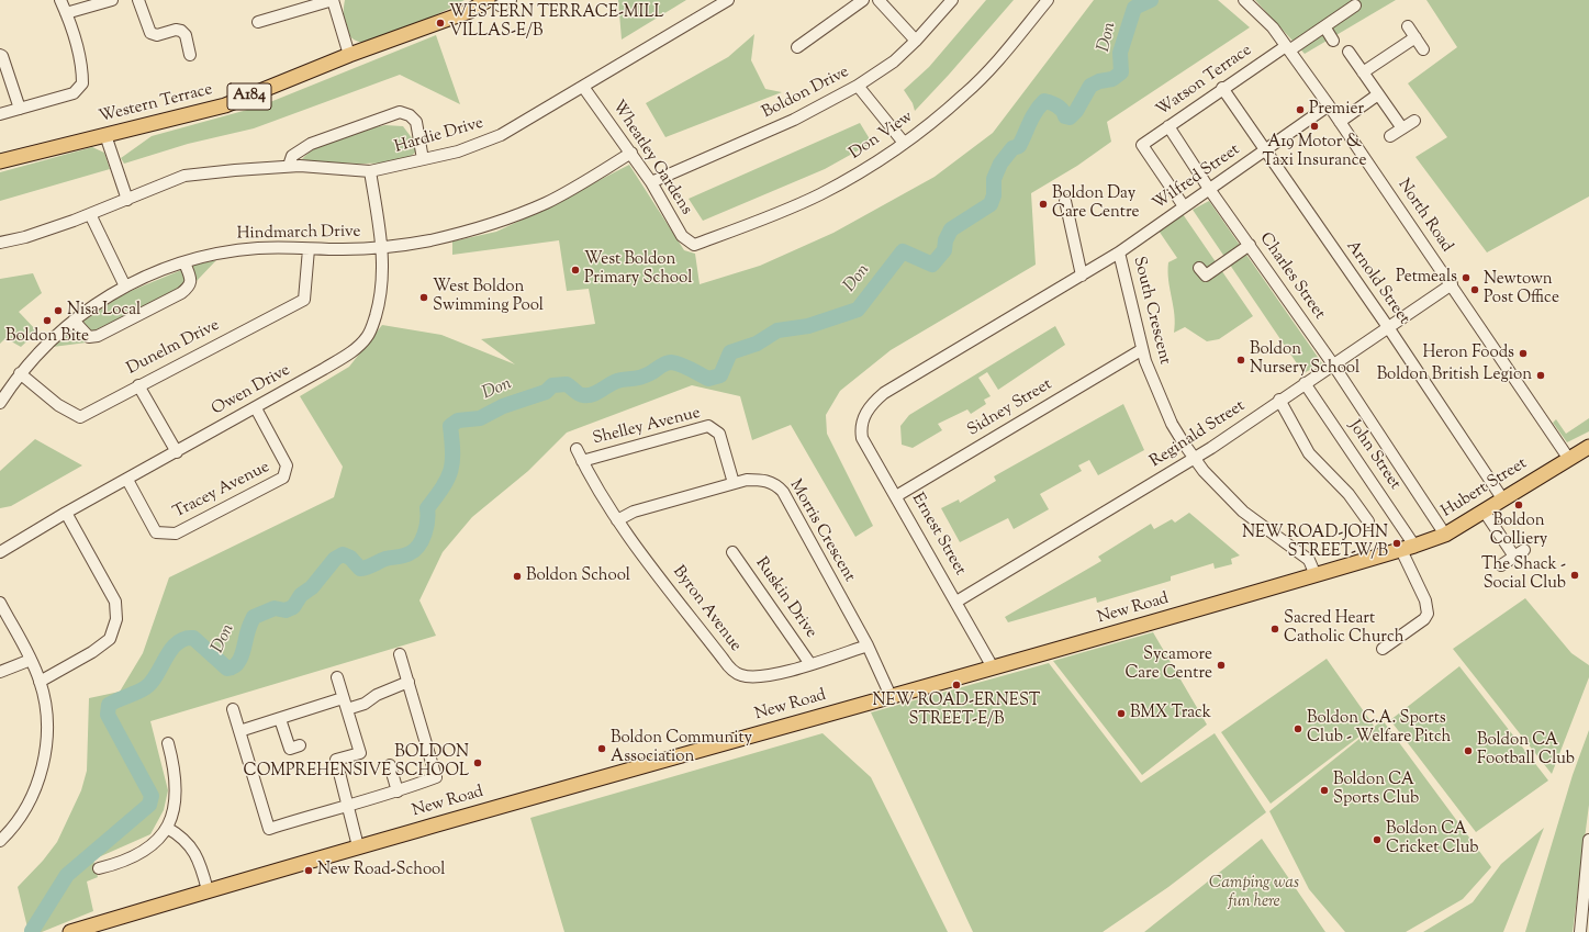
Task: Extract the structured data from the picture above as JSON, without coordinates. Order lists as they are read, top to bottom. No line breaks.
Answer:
{"streets":{"main road":["A184","Western Terrace","Hubert Street","New Road"],"street":["Watson Terrace","Boldon Drive","Hardie Drive","Don View","Wheatley Gardens","Wilfred Street","North Road","Hindmarch Drive","Charles Street","Arnold Street","South Crescent","Dunelm Drive","Owen Drive","Sidney Street","Shelley Avenue","Reginald Street","John Street","Tracey Avenue","Morris Crescent","Ernest Street","Ruskin Drive","Byron Avenue"]},"crossings":[["Watson Terrace","Wilfred Street"],["Watson Terrace","North Road"],["Watson Terrace","Charles Street"],["Watson Terrace","Arnold Street"],["Boldon Drive","Wheatley Gardens"],["Hardie Drive","Wheatley Gardens"],["Hardie Drive","Owen Drive"],["Don View","Wheatley Gardens"],["Wheatley Gardens","Hindmarch Drive"],["Wilfred Street","North Road"],["Wilfred Street","Charles Street"],["Wilfred Street","Arnold Street"],["Wilfred Street","South Crescent"],["Wilfred Street","Ernest Street"],["North Road","Reginald Street"],["North Road","Hubert Street"],["Hindmarch Drive","Dunelm Drive"],["Hindmarch Drive","Owen Drive"],["Charles Street","Reginald Street"],["Charles Street","Hubert Street"],["Arnold Street","Reginald Street"],["Arnold Street","Hubert Street"],["South Crescent","Sidney Street"],["South Crescent","Reginald Street"],["South Crescent","New Road"],["Owen Drive","Tracey Avenue"],["Sidney Street","Ernest Street"],["Shelley Avenue","Morris Crescent"],["Shelley Avenue","Byron Avenue"],["Reginald Street","John Street"],["Reginald Street","Ernest Street"],["John Street","Hubert Street"],["John Street","New Road"],["Hubert Street","New Road"],["Morris Crescent","Byron Avenue"],["Morris Crescent","New Road"],["Ernest Street","New Road"],["Ruskin Drive","Byron Avenue"]],"water":["Don"],"parks":["Camping was fun here"],"places":["WESTERN TERRACE-MILL VILLAS-E/B","Premier","A19 Motor & Taxi Insurance","Boldon Day Care Centre","West Boldon Primary School","Petmeals","Newtown Post Office","West Boldon Swimming Pool","Nisa Local","Boldon Bite","Heron Foods","Boldon Nursery School","Boldon British Legion","Boldon Colliery","NEW ROAD-JOHN STREET-W/B","The Shack - Social Club","Boldon School","Sacred Heart Catholic Church","Sycamore Care Centre","NEW ROAD-ERNEST STREET-E/B","BMX Track","Boldon C.A. Sports Club - Welfare Pitch","Boldon Community Association","Boldon CA Football Club","BOLDON COMPREHENSIVE SCHOOL","Boldon CA Sports Club","Boldon CA Cricket Club","New Road-School"]}
